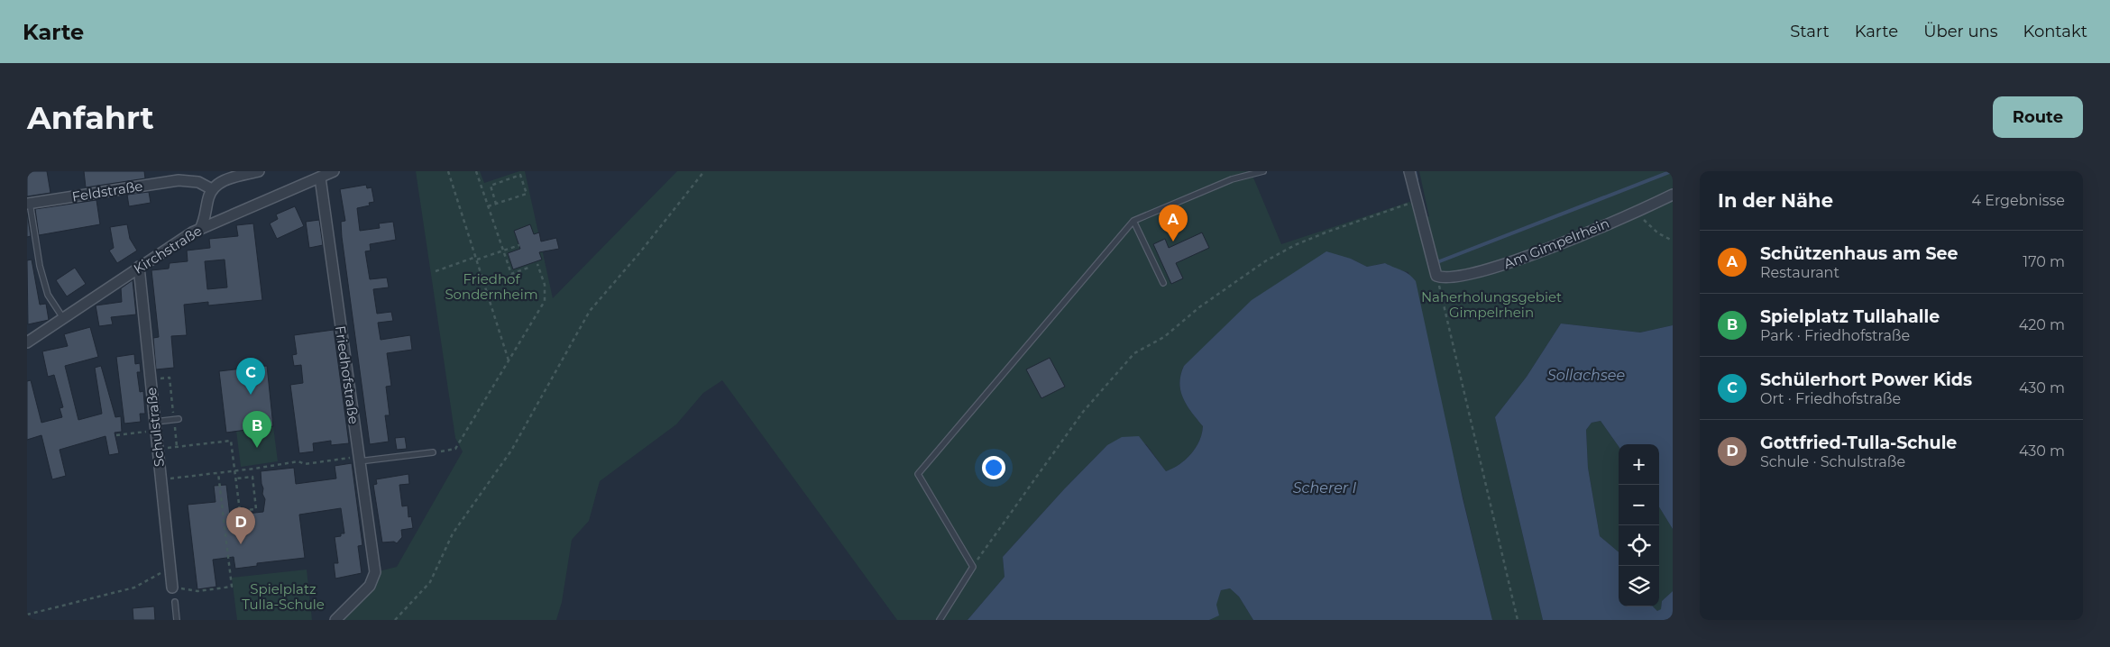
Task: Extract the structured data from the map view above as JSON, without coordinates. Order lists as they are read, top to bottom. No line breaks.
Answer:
{"streets":{"street":["Feldstraße","Am Gimpelrhein","Kirchstraße","Friedhofstraße","Schulstraße"]},"crossings":[["Kirchstraße","Friedhofstraße"],["Kirchstraße","Schulstraße"]],"water":["Sollachsee","Scherer I"],"parks":["Friedhof Sondernheim","Naherholungsgebiet Gimpelrhein","Spielplatz Tulla-Schule"],"page":{"header":"Karte","nav":["Start","Karte","Über uns","Kontakt"],"buttons":"Route","title":"Anfahrt","heading":["In der Nähe","4 Ergebnisse"],"pins":["A","C","B","D"],"list":[{"mark":"A","name":"Schützenhaus am See","note":"Restaurant","value":"170 m"},{"mark":"B","name":"Spielplatz Tullahalle","note":"Park · Friedhofstraße","value":"420 m"},{"mark":"C","name":"Schülerhort Power Kids","note":"Ort · Friedhofstraße","value":"430 m"},{"mark":"D","name":"Gottfried-Tulla-Schule","note":"Schule · Schulstraße","value":"430 m"}],"map_buttons":["+","−"]}}
